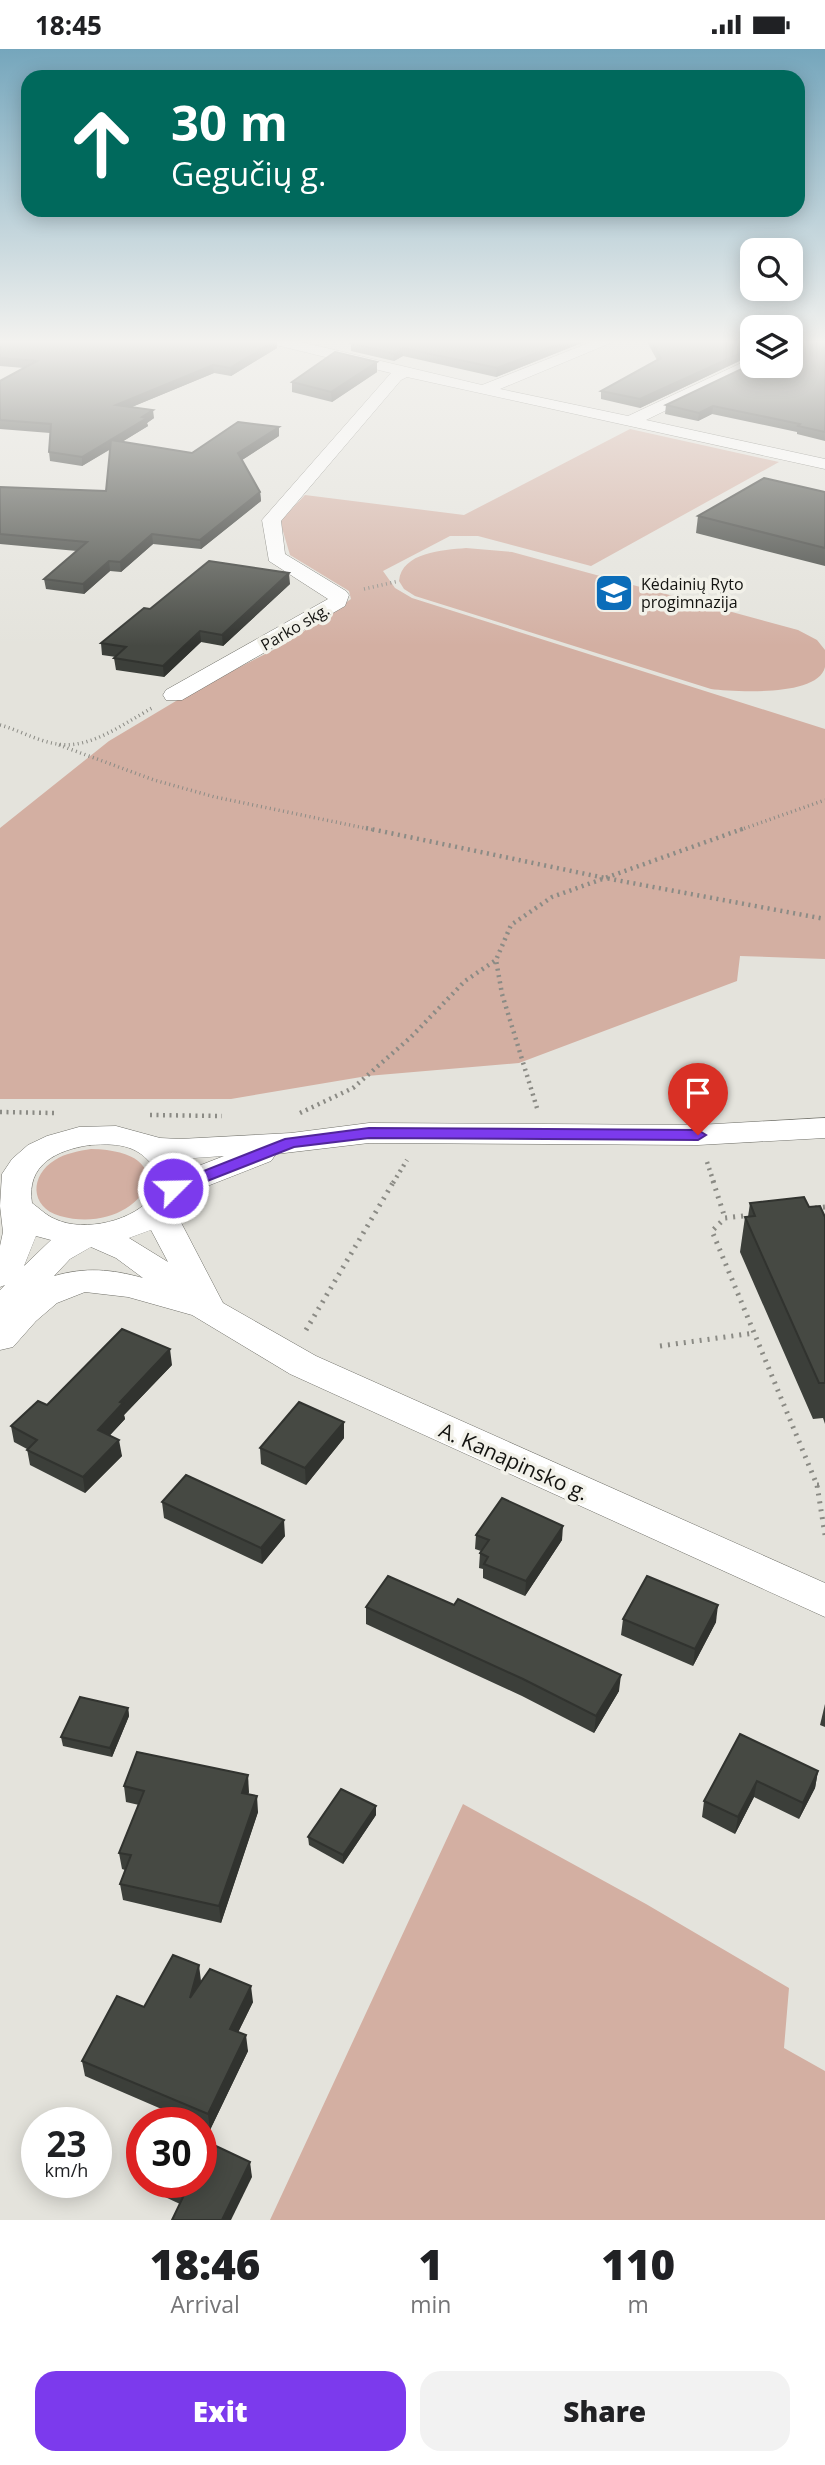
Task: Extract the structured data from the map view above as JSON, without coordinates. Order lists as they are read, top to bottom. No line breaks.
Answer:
{"streets":{"street":["Parko skg.","A. Kanapinsko g."]},"places":{"school or university":["Kėdainių Ryto progimnazija"]},"page":{"status":"18:45","turn":["30 m","Gegučių g."],"speed":"23 km/h","limit":"30","eta":["18:46","Arrival","1","min","110","m"],"buttons":["Exit","Share"]}}
